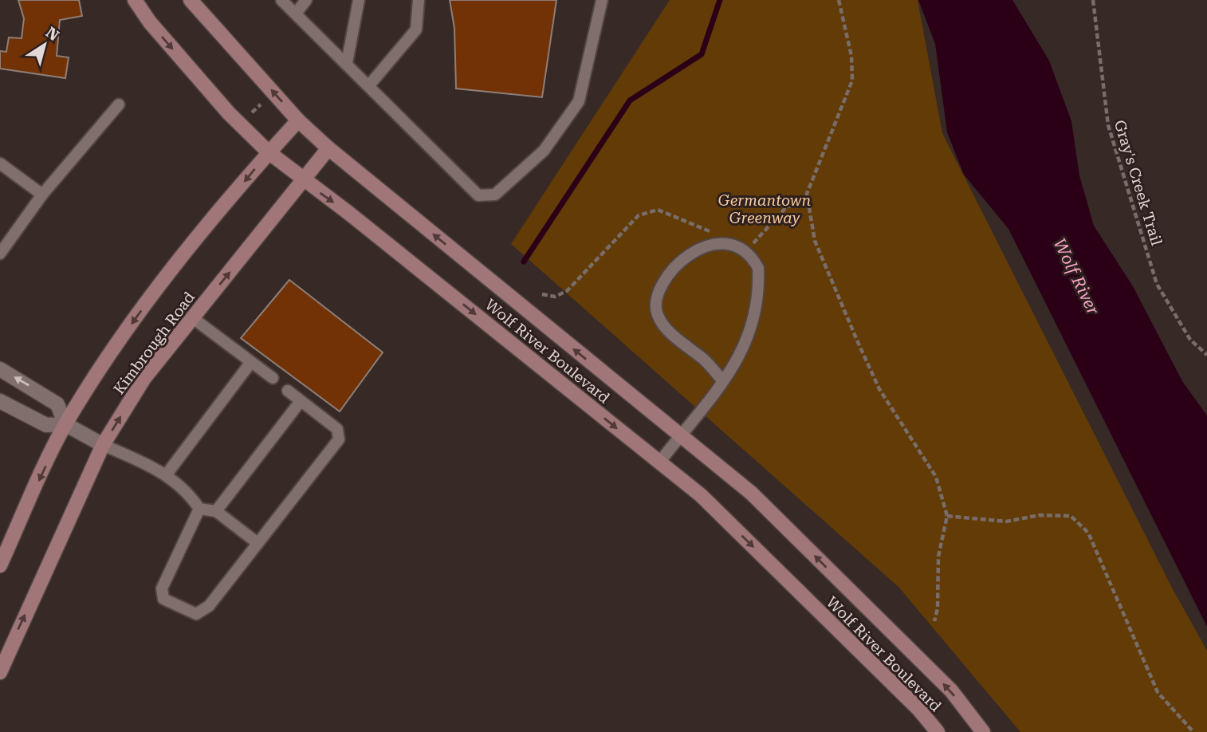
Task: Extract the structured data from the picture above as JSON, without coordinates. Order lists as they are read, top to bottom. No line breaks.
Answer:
{"streets":{"main road":["Kimbrough Road","Wolf River Boulevard"],"path":["Gray's Creek Trail"]},"crossings":[["Kimbrough Road","Wolf River Boulevard"]],"water":["Wolf River"],"parks":["Germantown Greenway"],"north":"top right"}
